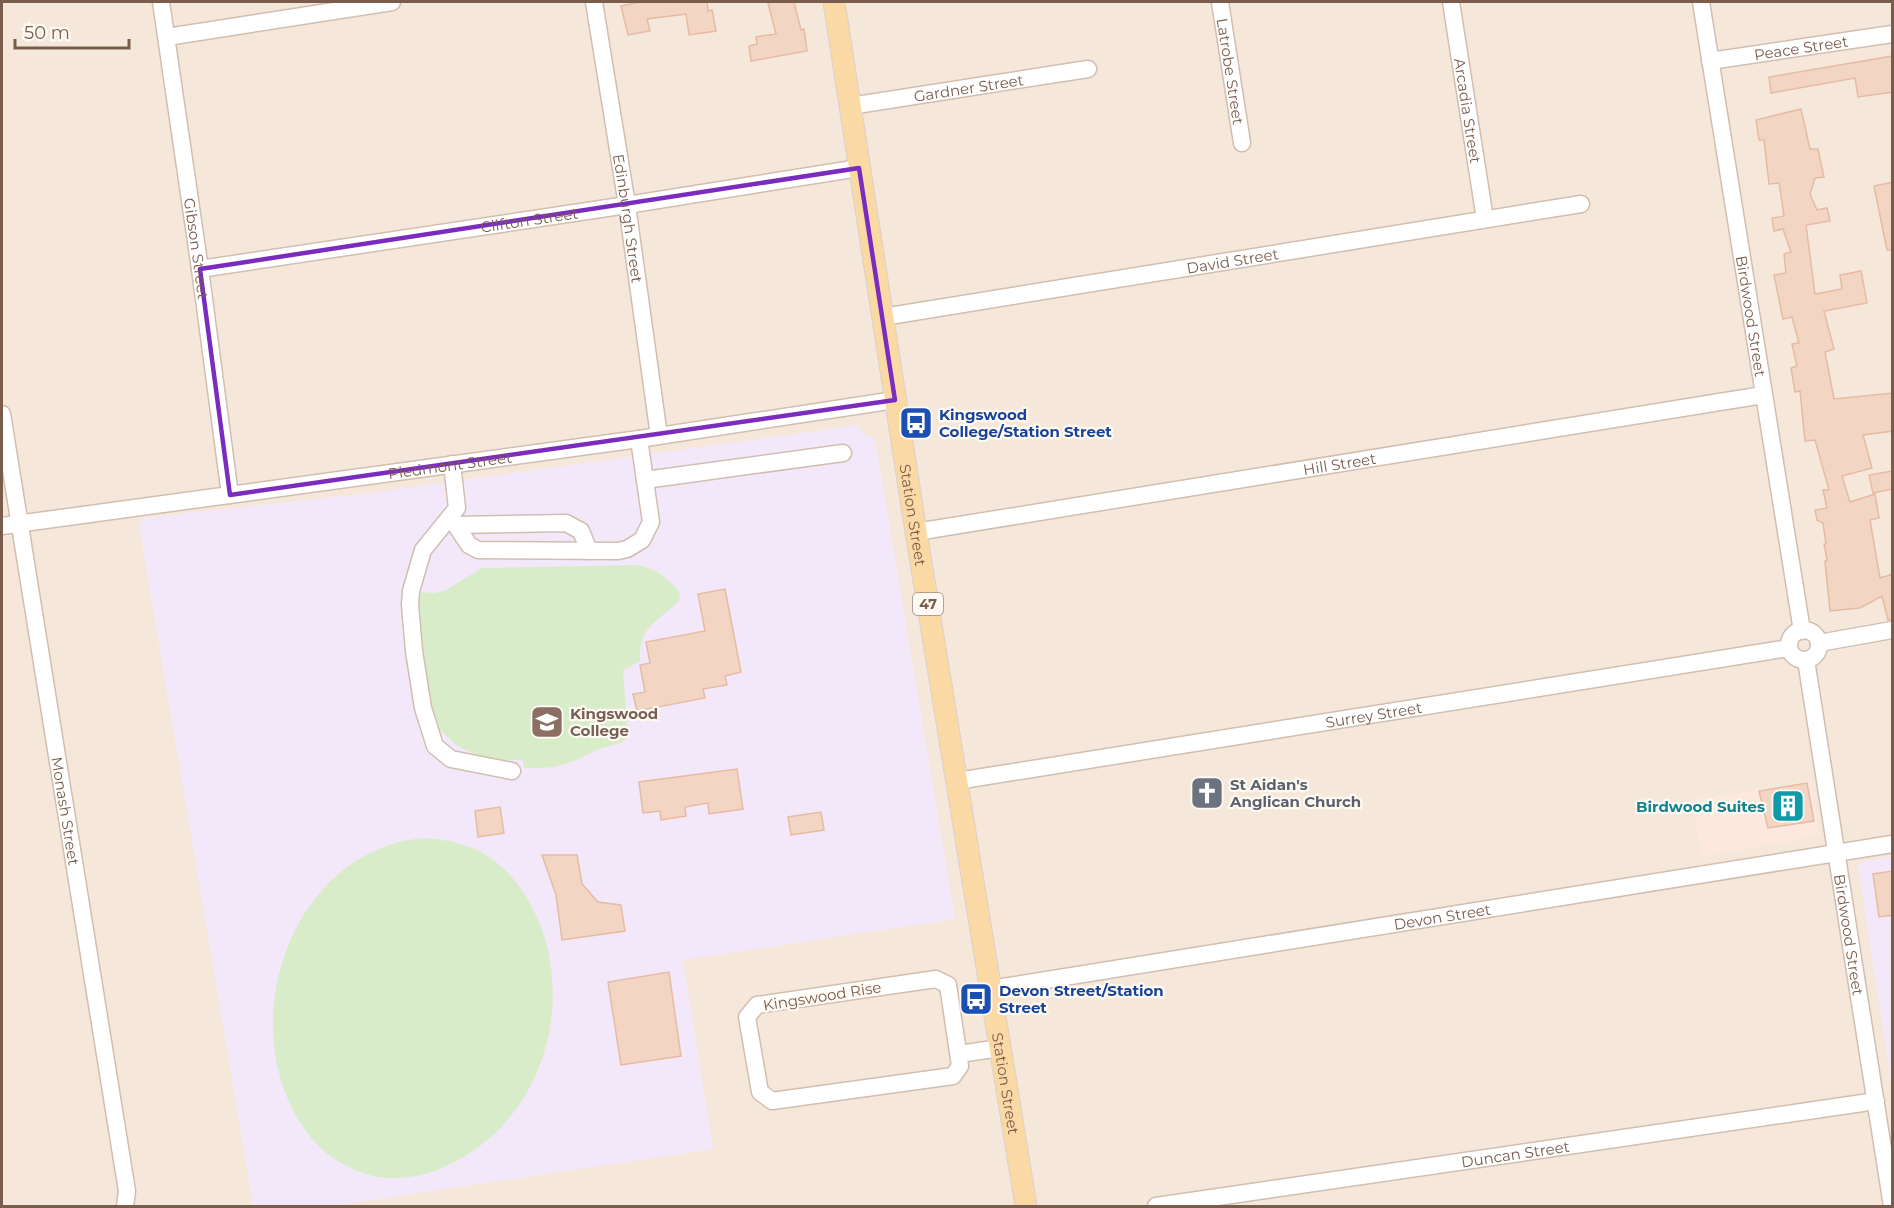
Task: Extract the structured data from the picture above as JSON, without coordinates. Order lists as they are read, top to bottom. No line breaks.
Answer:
{"streets":{"main road":["Station Street","47"],"street":["Peace Street","Latrobe Street","Gardner Street","Arcadia Street","Edinburgh Street","Clifton Street","Gibson Street","David Street","Birdwood Street","Hill Street","Piedmont Street","Surrey Street","Monash Street","Devon Street","Kingswood Rise","Duncan Street"]},"crossings":[["Peace Street","Birdwood Street"],["Gardner Street","Station Street"],["Arcadia Street","David Street"],["Edinburgh Street","Clifton Street"],["Edinburgh Street","Piedmont Street"],["Clifton Street","Gibson Street"],["Clifton Street","Station Street"],["Gibson Street","Piedmont Street"],["David Street","Station Street"],["Birdwood Street","Hill Street"],["Birdwood Street","Surrey Street"],["Birdwood Street","Devon Street"],["Birdwood Street","Duncan Street"],["Hill Street","Station Street"],["Piedmont Street","Station Street"],["Piedmont Street","Monash Street"],["Station Street","Surrey Street"],["Station Street","Devon Street"]],"places":{"bus stop":["Kingswood College/Station Street","Devon Street/Station Street"],"school or university":["Kingswood College"],"church":["St Aidan's Anglican Church"],"building":["Birdwood Suites"]},"scale_bar":"50 m"}
